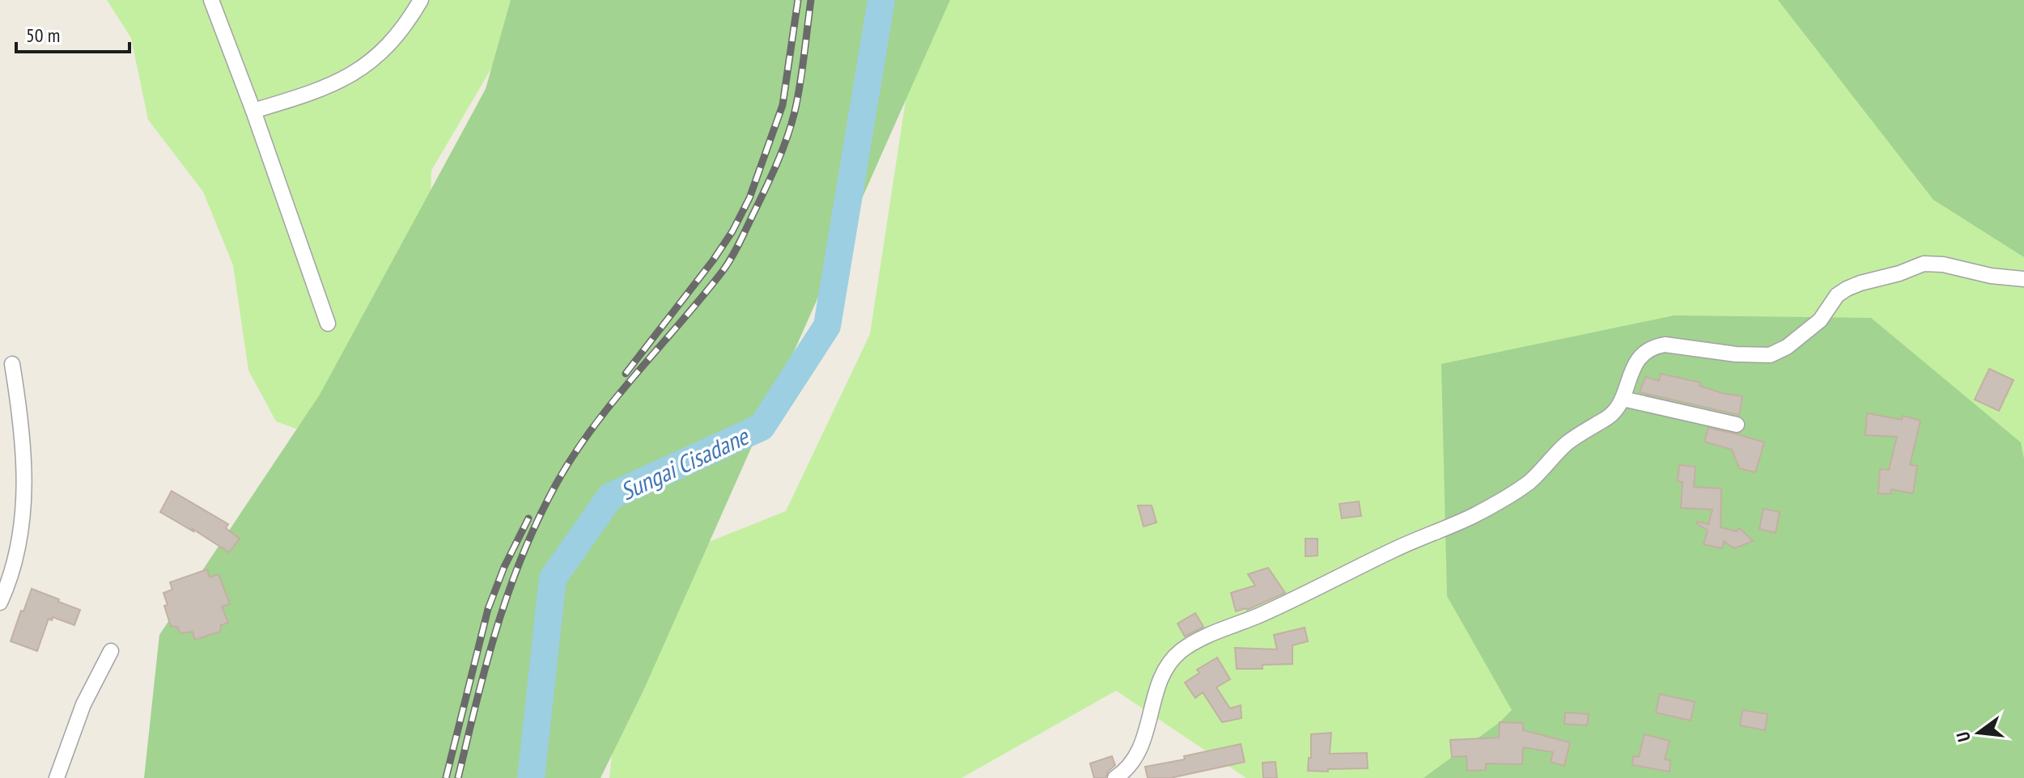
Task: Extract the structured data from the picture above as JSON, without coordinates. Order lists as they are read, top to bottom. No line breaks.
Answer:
{"water":["Sungai Cisadane"],"scale_bar":"50 m","north":"left"}
